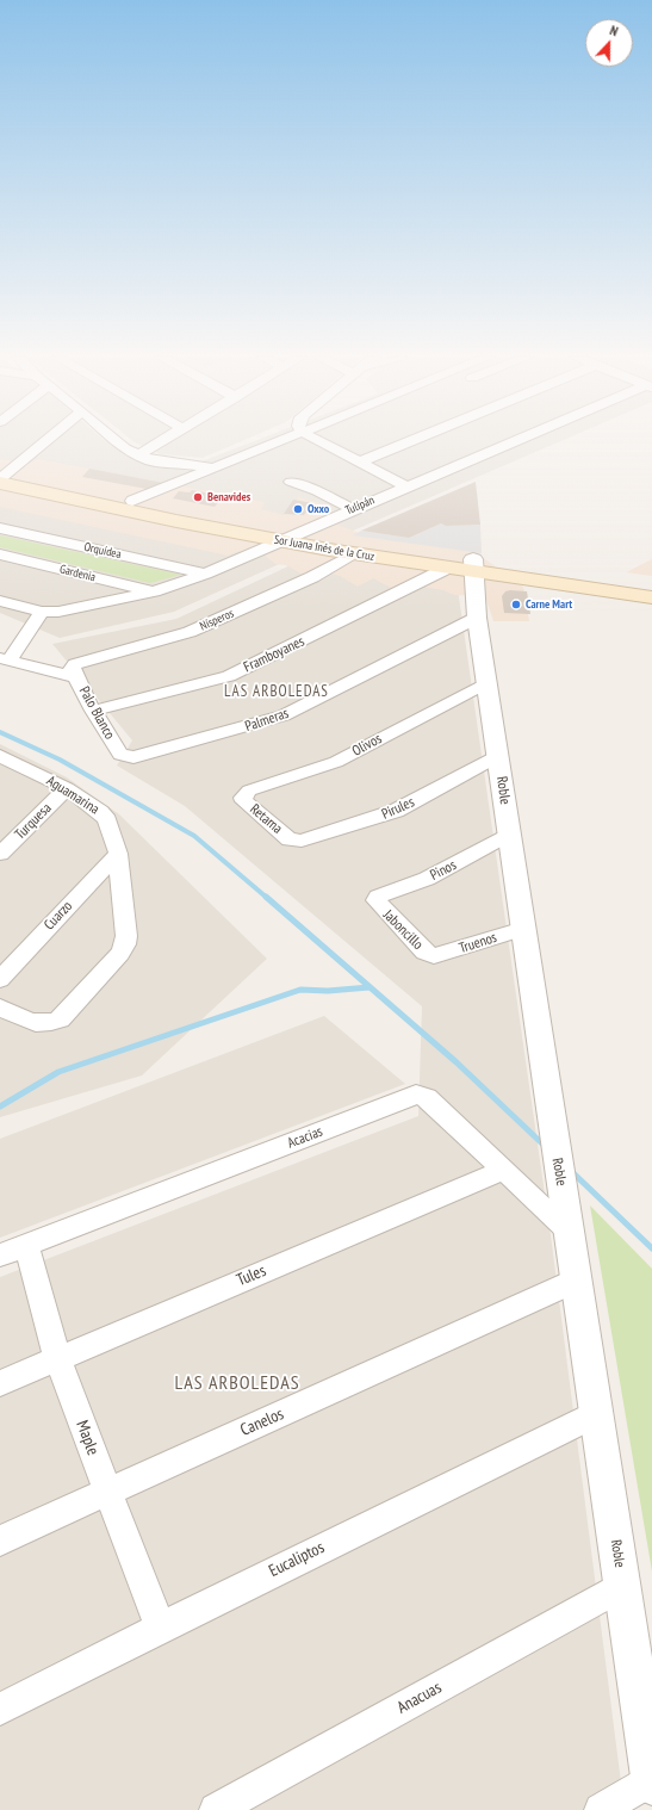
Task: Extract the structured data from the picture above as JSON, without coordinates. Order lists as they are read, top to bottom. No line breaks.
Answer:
{"streets":{"main road":["Sor Juana Inés de la Cruz"],"street":["Tulipán","Orquídea","Gardenia","Nísperos","Framboyanes","Palo Blanco","Palmeras","Olivos","Roble","Aguamarina","Pirules","Retama","Turquesa","Pinos","Cuarzo","Jaboncillo","Truenos","Acacias","Tules","Canelos","Maple","Eucaliptos","Anacuas"]},"crossings":[["Tulipán","Sor Juana Inés de la Cruz"],["Tulipán","Orquídea"],["Tulipán","Gardenia"],["Sor Juana Inés de la Cruz","Nísperos"],["Sor Juana Inés de la Cruz","Framboyanes"],["Sor Juana Inés de la Cruz","Roble"],["Nísperos","Palo Blanco"],["Framboyanes","Palo Blanco"],["Palo Blanco","Palmeras"],["Palmeras","Roble"],["Olivos","Roble"],["Olivos","Retama"],["Roble","Pirules"],["Roble","Pinos"],["Roble","Truenos"],["Roble","Acacias"],["Roble","Canelos"],["Roble","Eucaliptos"],["Roble","Anacuas"],["Aguamarina","Turquesa"],["Aguamarina","Cuarzo"],["Pirules","Retama"],["Pinos","Jaboncillo"],["Jaboncillo","Truenos"],["Acacias","Tules"],["Acacias","Maple"],["Tules","Maple"],["Canelos","Maple"],["Maple","Eucaliptos"]],"districts":["LAS ARBOLEDAS","LAS ARBOLEDAS"],"places":["Benavides","Oxxo","Carne Mart"],"north":"top"}
